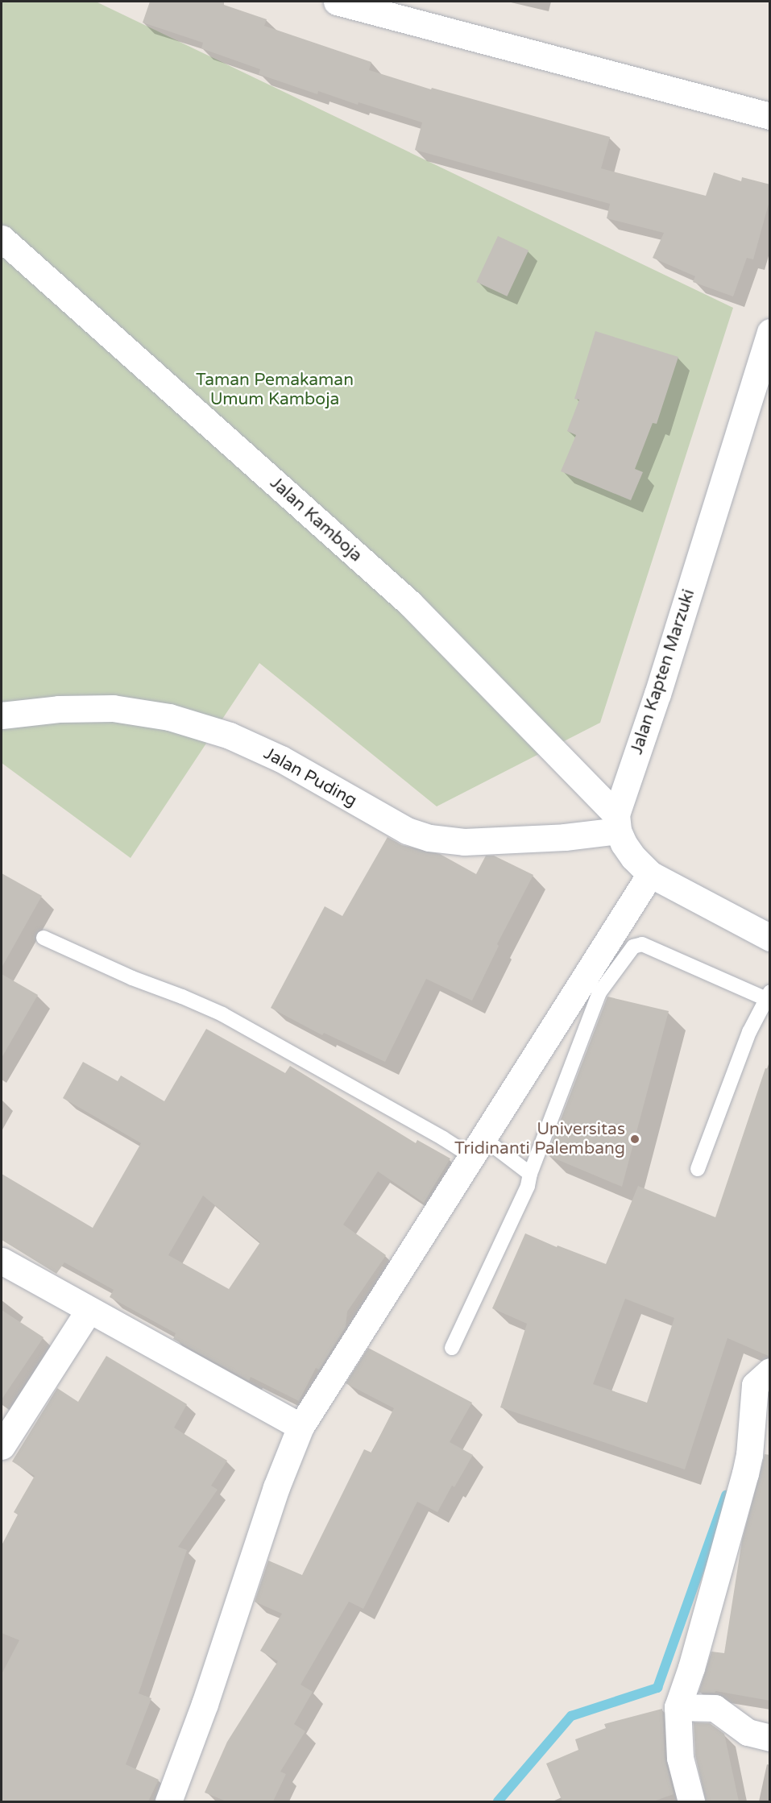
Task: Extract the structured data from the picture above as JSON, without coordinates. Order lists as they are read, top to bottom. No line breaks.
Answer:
{"streets":{"street":["Jalan Kamboja","Jalan Kapten Marzuki","Jalan Puding"]},"crossings":[["Jalan Kamboja","Jalan Kapten Marzuki"],["Jalan Kamboja","Jalan Puding"],["Jalan Kapten Marzuki","Jalan Puding"]],"parks":["Taman Pemakaman Umum Kamboja"],"places":["Universitas Tridinanti Palembang"]}
